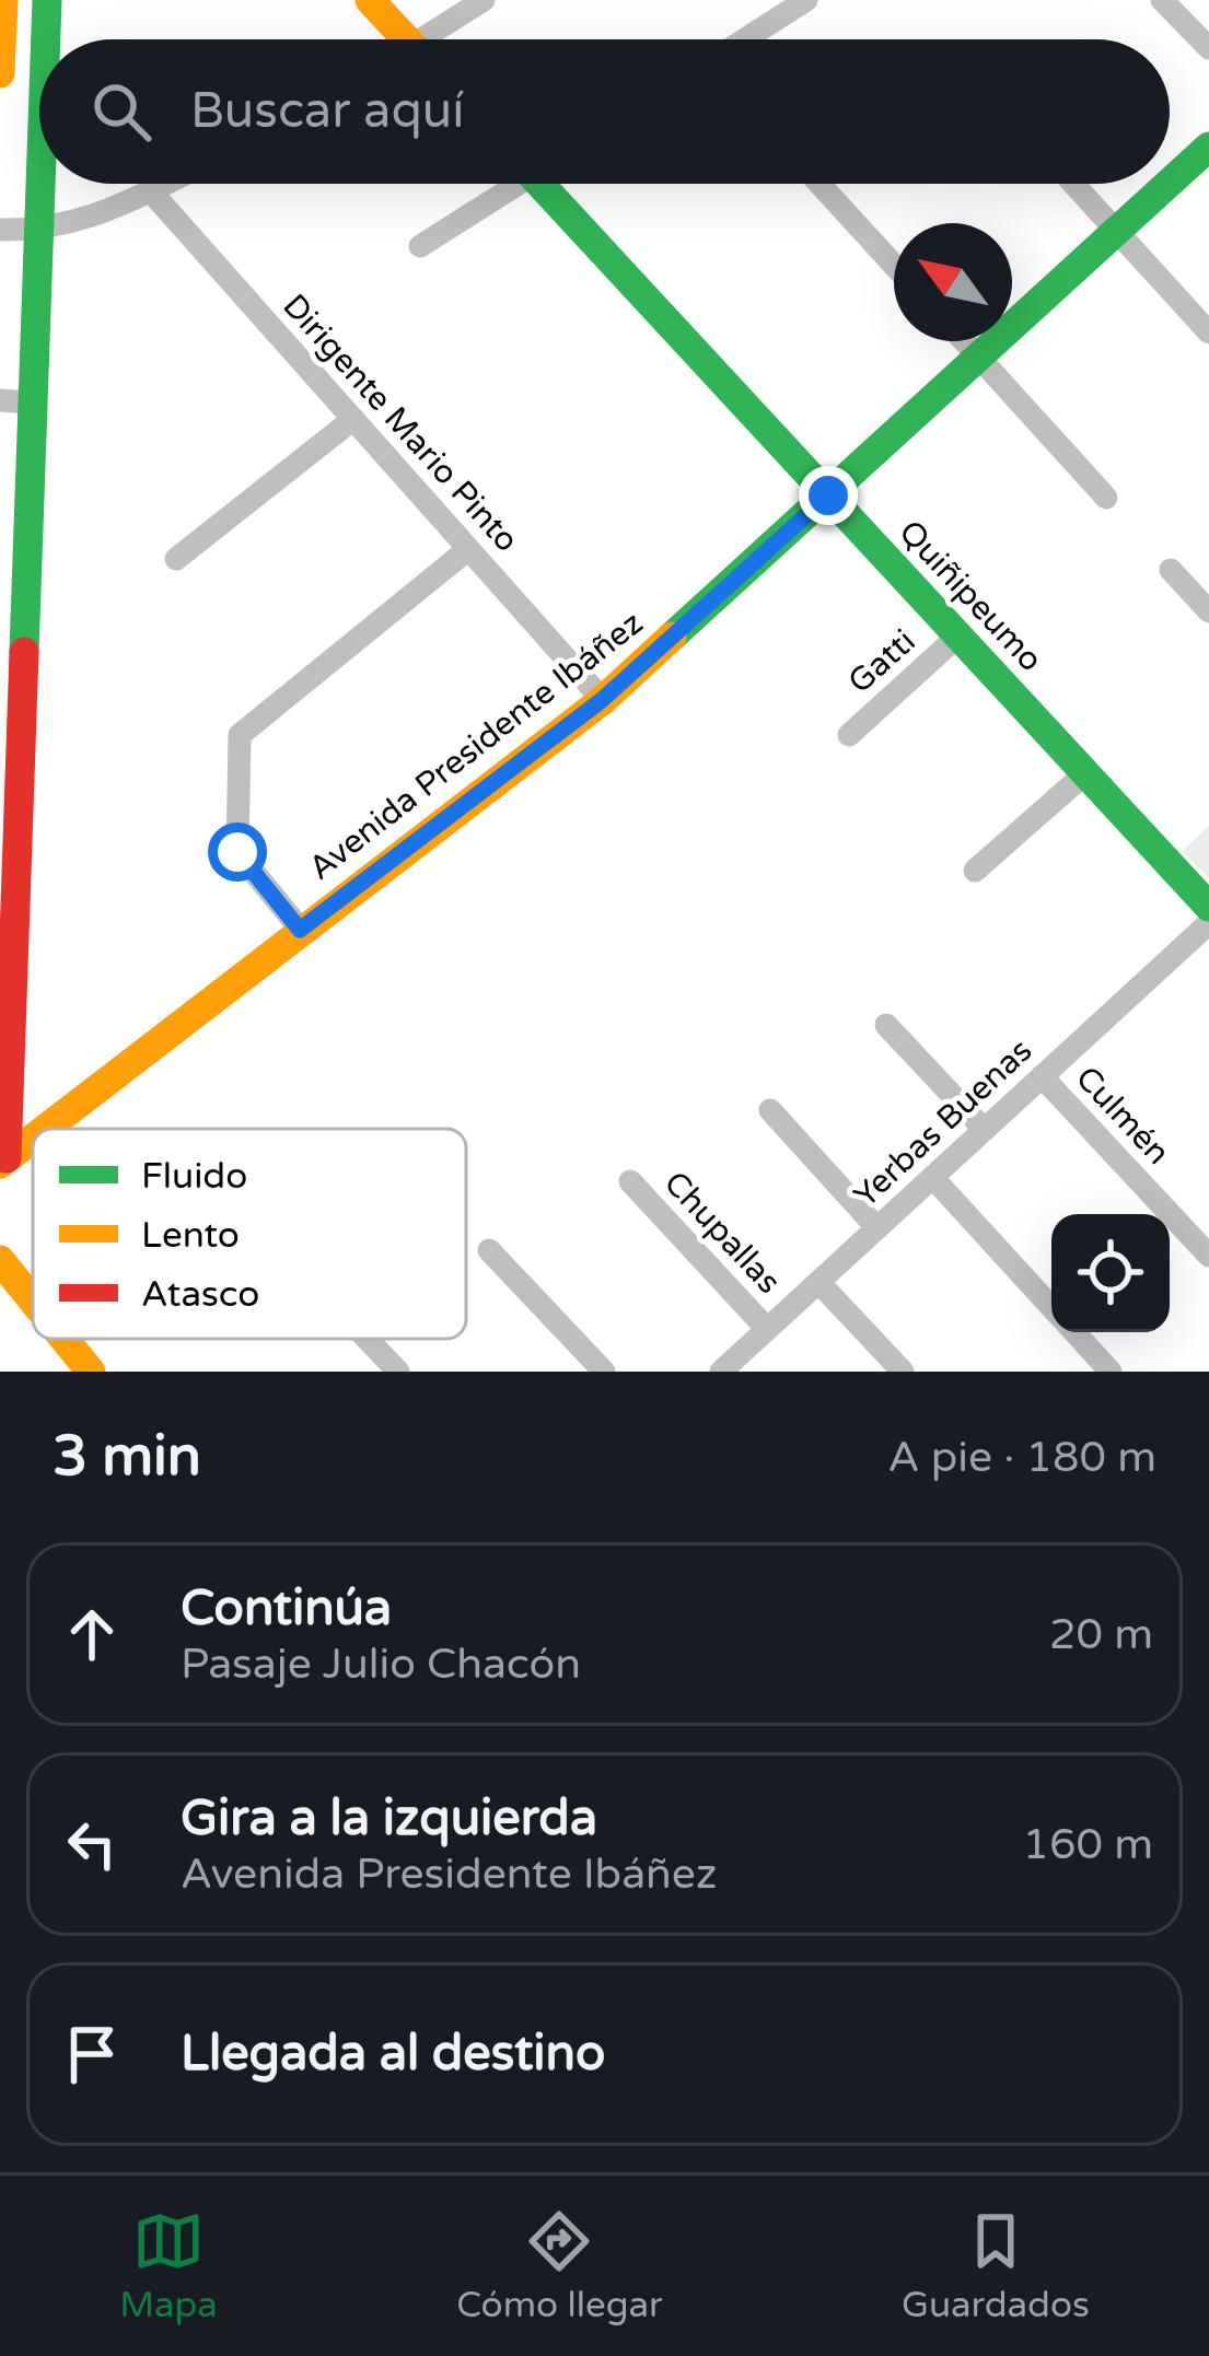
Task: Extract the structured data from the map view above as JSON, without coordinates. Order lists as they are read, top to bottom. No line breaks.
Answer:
{"streets":{"street":["Dirigente Mario Pinto","Quiñipeumo","Gatti","Avenida Presidente Ibáñez","Culmén","Yerbas Buenas","Chupallas"]},"crossings":[["Dirigente Mario Pinto","Avenida Presidente Ibáñez"],["Quiñipeumo","Gatti"],["Quiñipeumo","Avenida Presidente Ibáñez"],["Culmén","Yerbas Buenas"],["Yerbas Buenas","Chupallas"]],"legend":["Fluido","Lento","Atasco"],"north":"top left","page":{"search":"Buscar aquí","heading":["3 min","A pie · 180 m"],"list":[["Continúa","Pasaje Julio Chacón","20 m"],["Gira a la izquierda","Avenida Presidente Ibáñez","160 m"],"Llegada al destino"],"nav":["Mapa","Cómo llegar","Guardados"]}}
